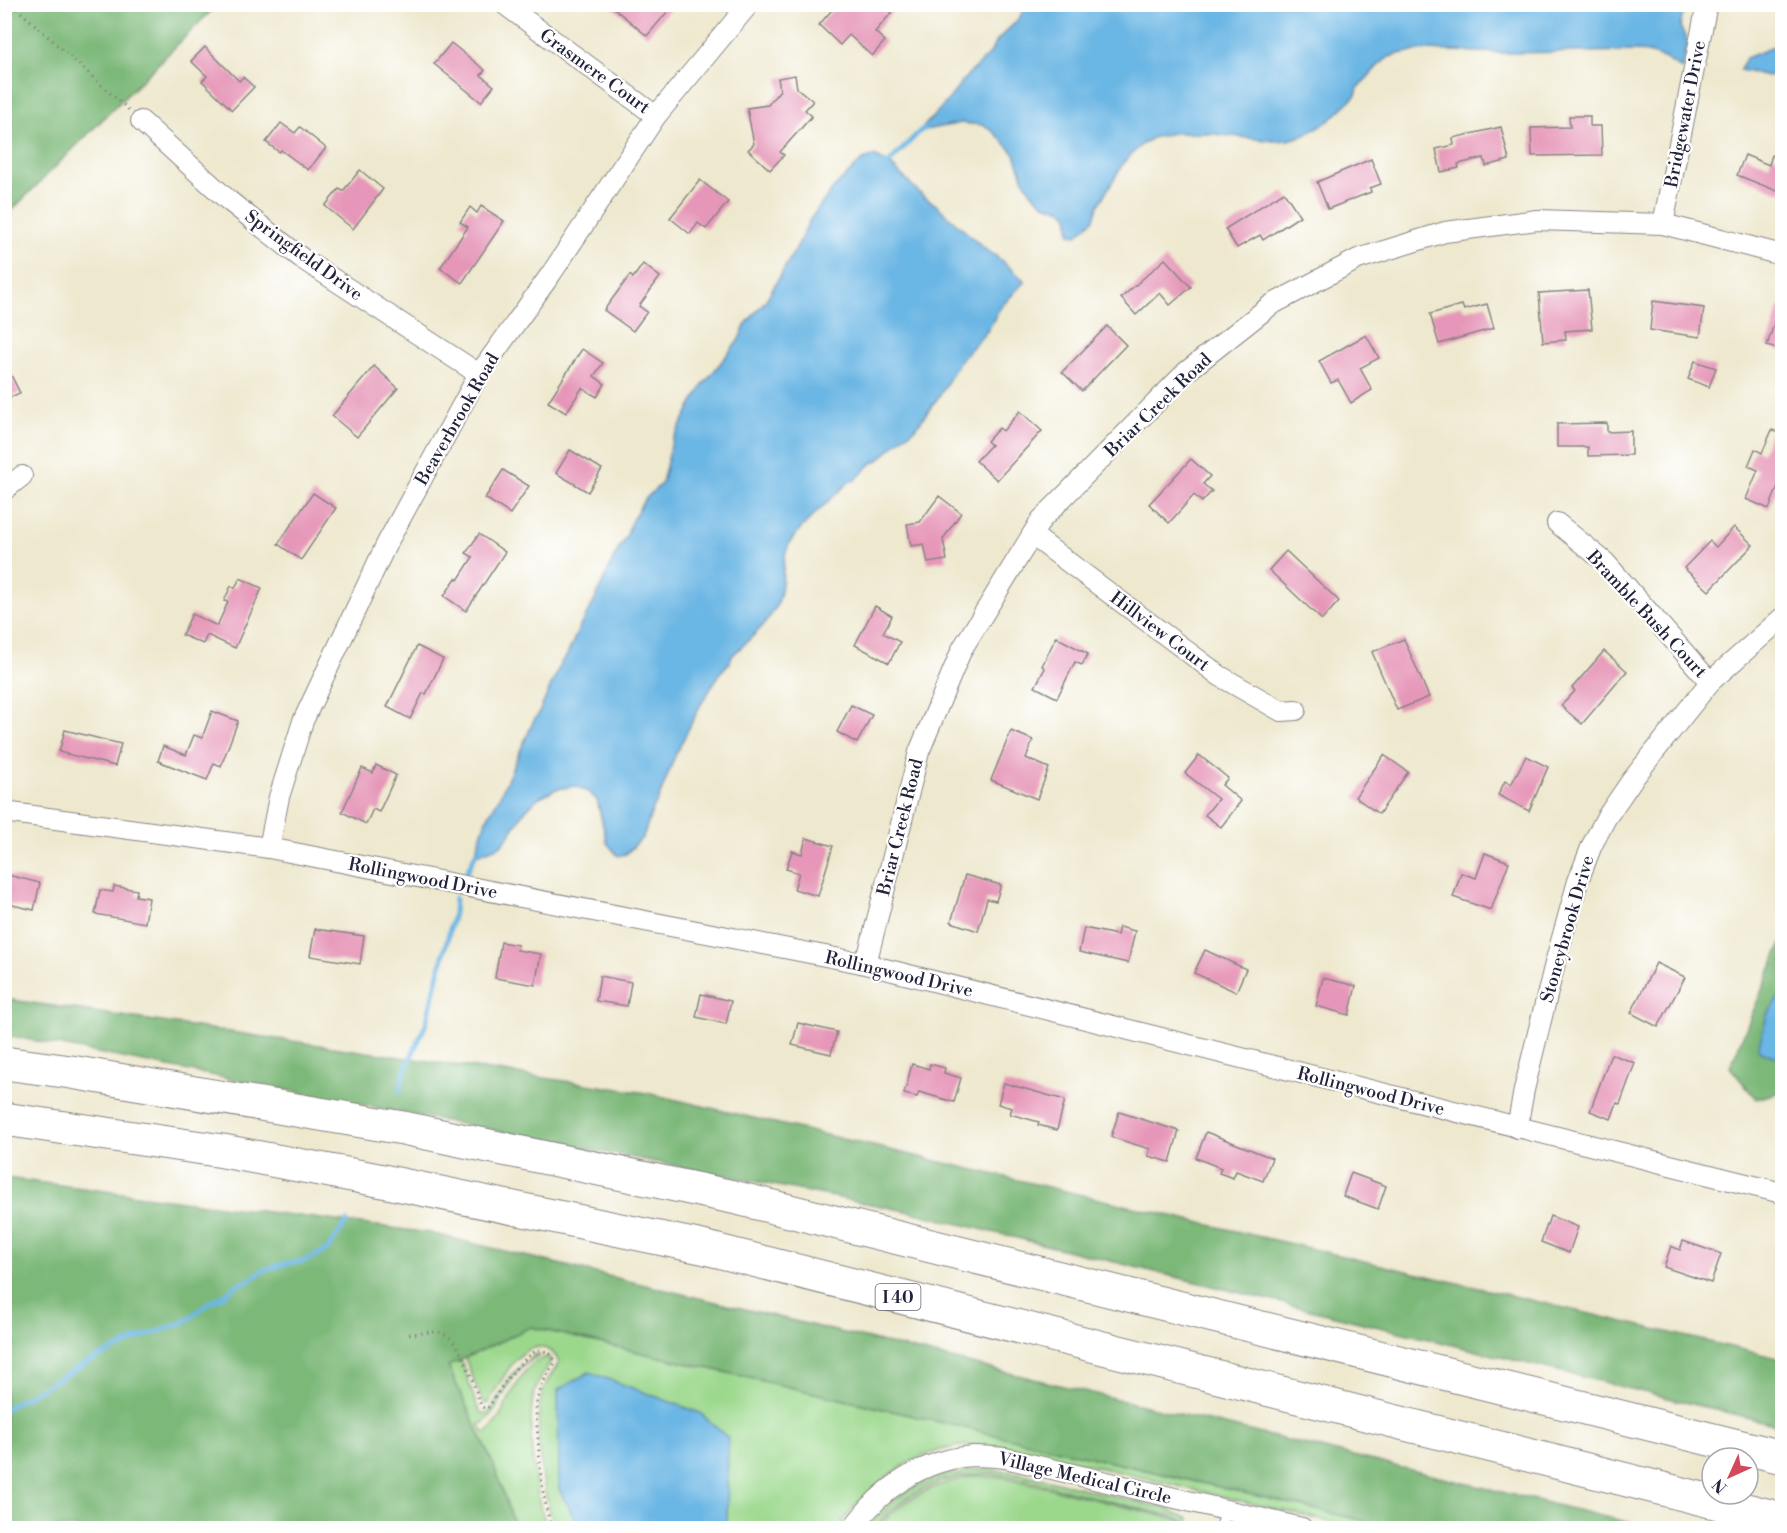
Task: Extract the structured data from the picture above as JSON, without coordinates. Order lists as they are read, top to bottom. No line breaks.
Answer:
{"streets":{"highway":["I 40"],"street":["Grasmere Court","Bridgewater Drive","Springfield Drive","Briar Creek Road","Beaverbrook Road","Bramble Bush Court","Hillview Court","Rollingwood Drive","Stoneybrook Drive","Village Medical Circle"]},"crossings":[["Grasmere Court","Beaverbrook Road"],["Bridgewater Drive","Briar Creek Road"],["Springfield Drive","Beaverbrook Road"],["Briar Creek Road","Hillview Court"],["Briar Creek Road","Rollingwood Drive"],["Beaverbrook Road","Rollingwood Drive"],["Bramble Bush Court","Stoneybrook Drive"],["Rollingwood Drive","Stoneybrook Drive"]],"north":"bottom left"}
